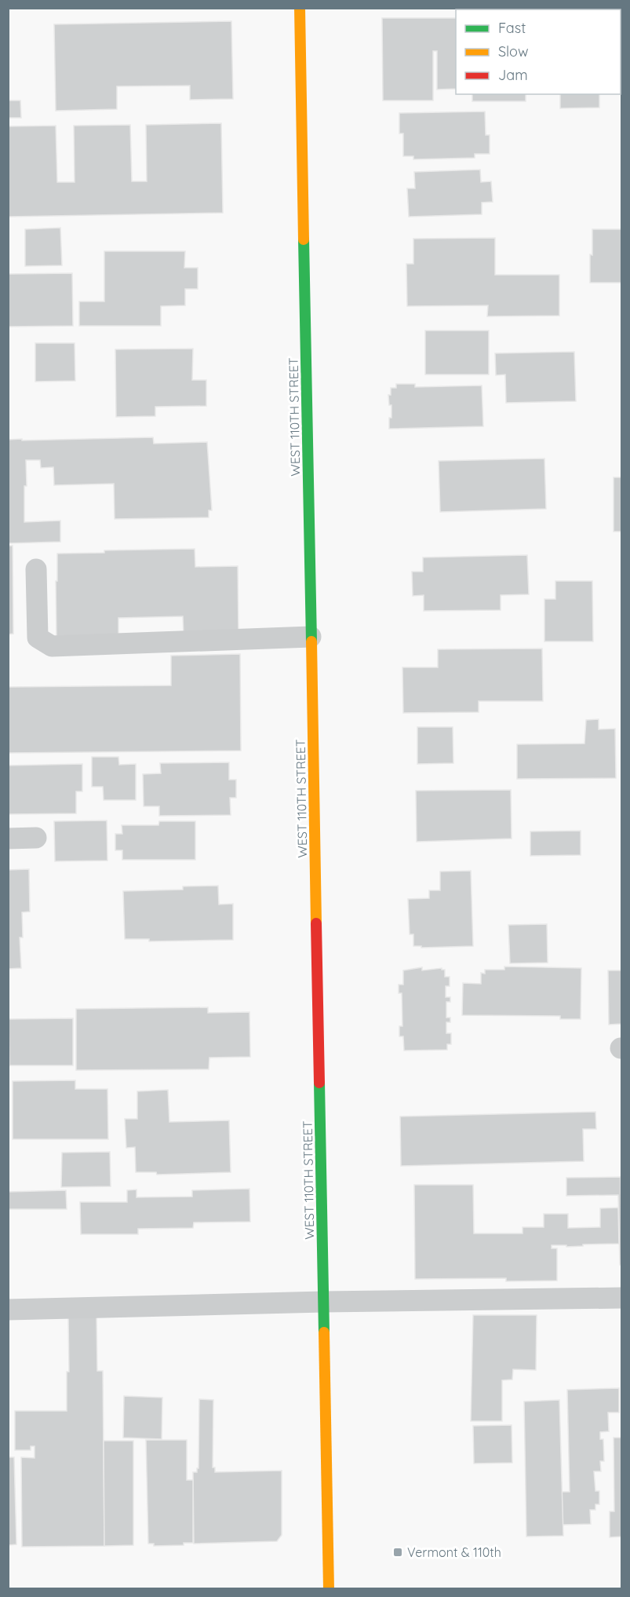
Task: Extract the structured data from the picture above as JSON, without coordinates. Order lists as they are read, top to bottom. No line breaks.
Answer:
{"streets":{"street":["WEST 110TH STREET"]},"places":{"transit":["Vermont & 110th"]},"legend":["Fast","Slow","Jam"]}
